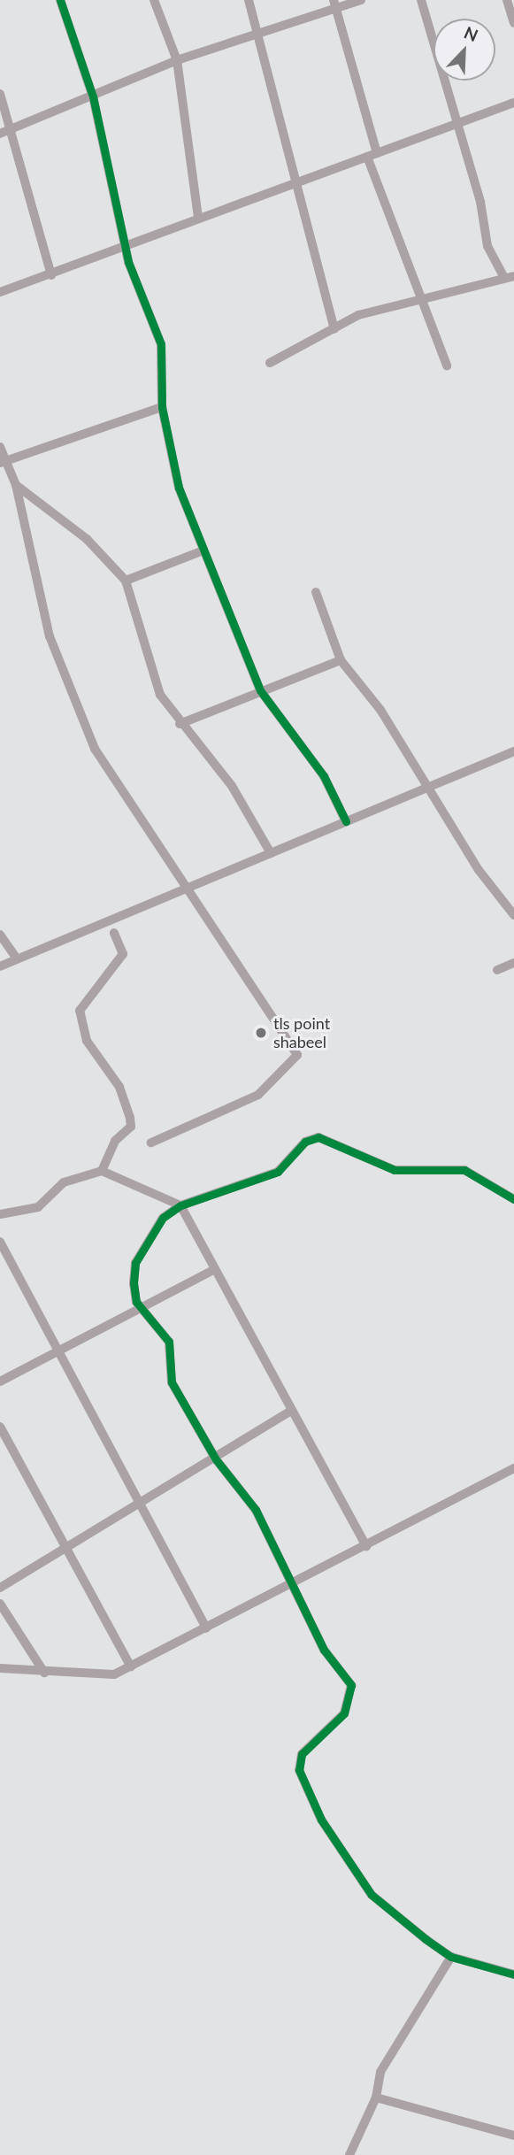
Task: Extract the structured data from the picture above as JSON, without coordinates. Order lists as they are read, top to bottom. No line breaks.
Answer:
{"places":["tls point shabeel"],"north":"top right"}
